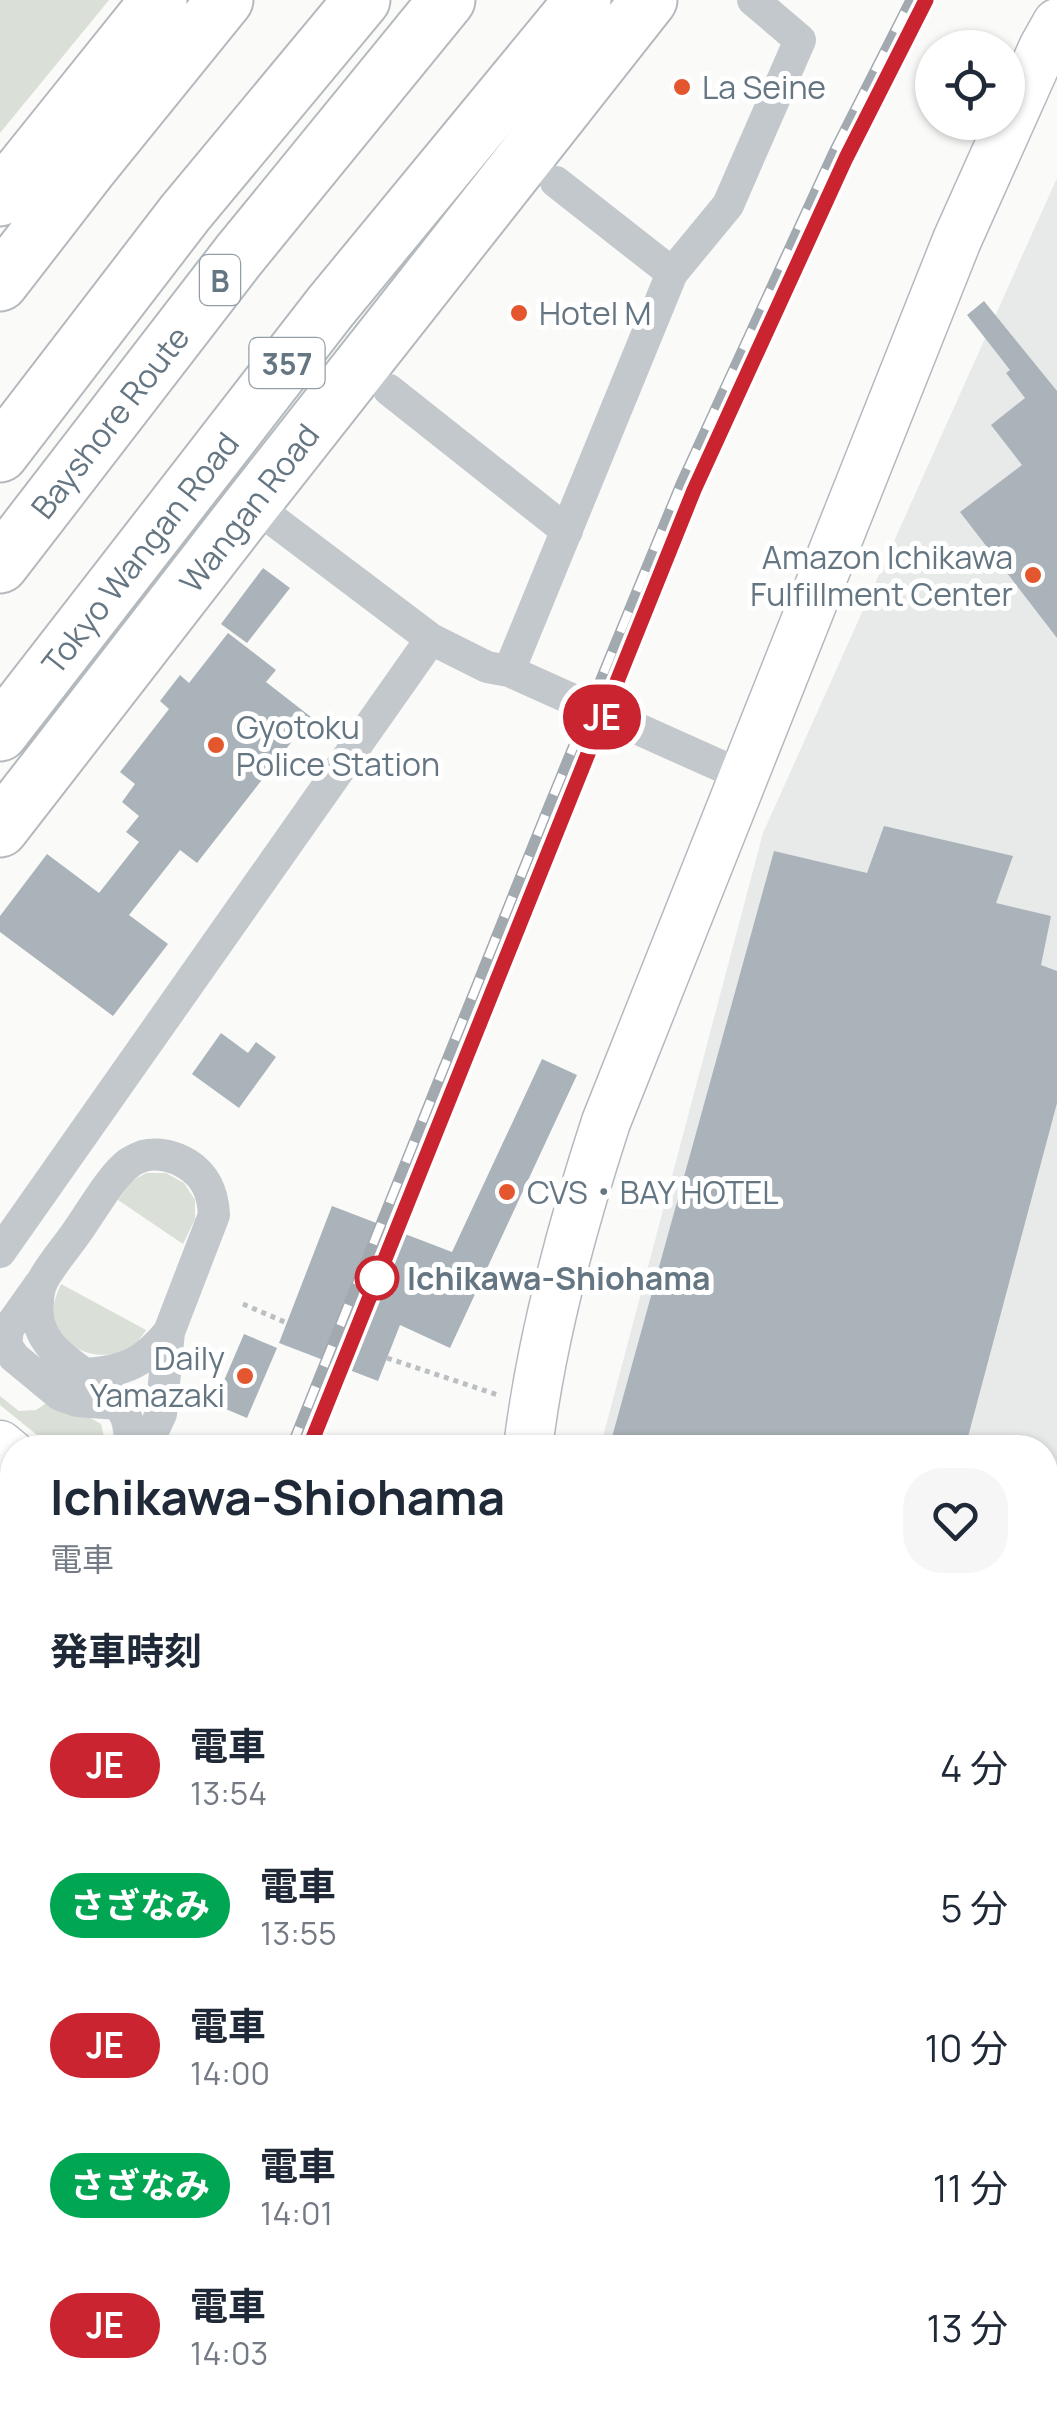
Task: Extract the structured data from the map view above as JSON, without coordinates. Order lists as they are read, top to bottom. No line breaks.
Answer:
{"streets":{"highway":["B","357","Bayshore Route","Wangan Road","Tokyo Wangan Road"]},"places":["La Seine","Hotel M","Amazon Ichikawa Fulfillment Center","Gyotoku Police Station","CVS・BAY HOTEL","Ichikawa-Shiohama","Daily Yamazaki"],"page":{"on_map":"JE","heading":[["Ichikawa-Shiohama","電車"],"発車時刻"],"list":[{"mark":"JE","name":"電車","note":"13:54","value":"4 分"},{"mark":"さざなみ","name":"電車","note":"13:55","value":"5 分"},{"mark":"JE","name":"電車","note":"14:00","value":"10 分"},{"mark":"さざなみ","name":"電車","note":"14:01","value":"11 分"},{"mark":"JE","name":"電車","note":"14:03","value":"13 分"}]}}
